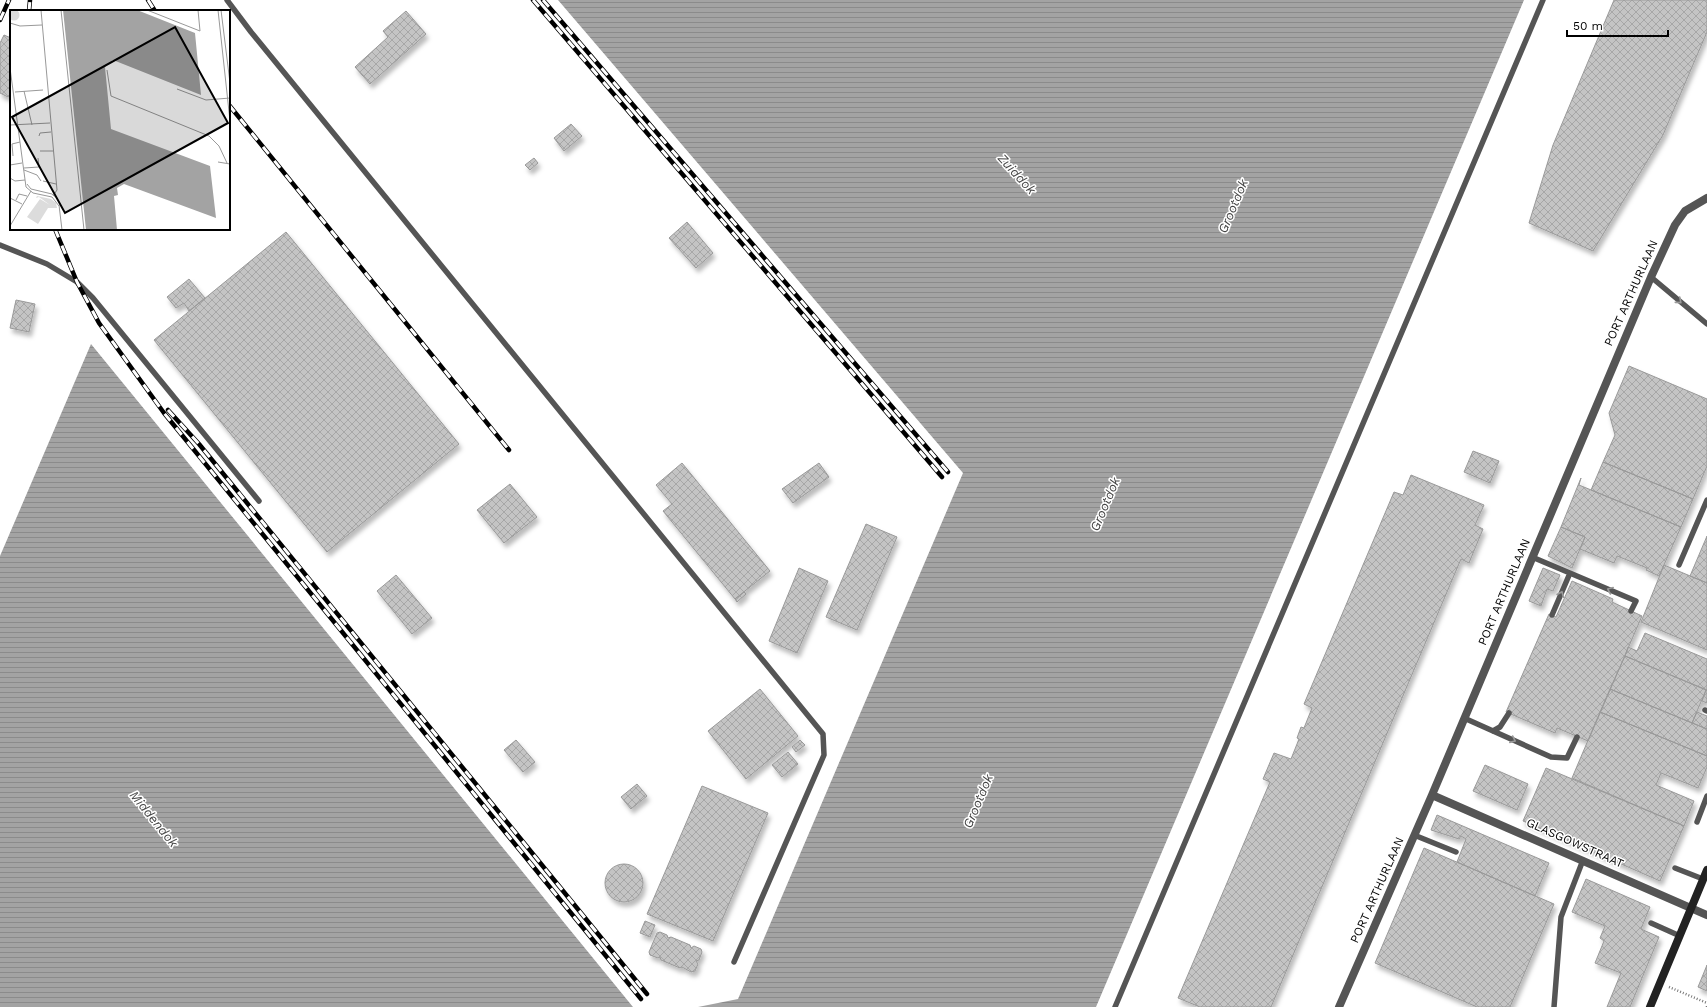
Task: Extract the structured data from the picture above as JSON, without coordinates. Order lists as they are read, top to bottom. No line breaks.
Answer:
{"streets":{"street":["PORT ARTHURLAAN","GLASGOWSTRAAT"]},"crossings":[["PORT ARTHURLAAN","GLASGOWSTRAAT"]],"water":["Zuiddok","Grootdok","Middendok"],"scale_bar":"50 m"}
